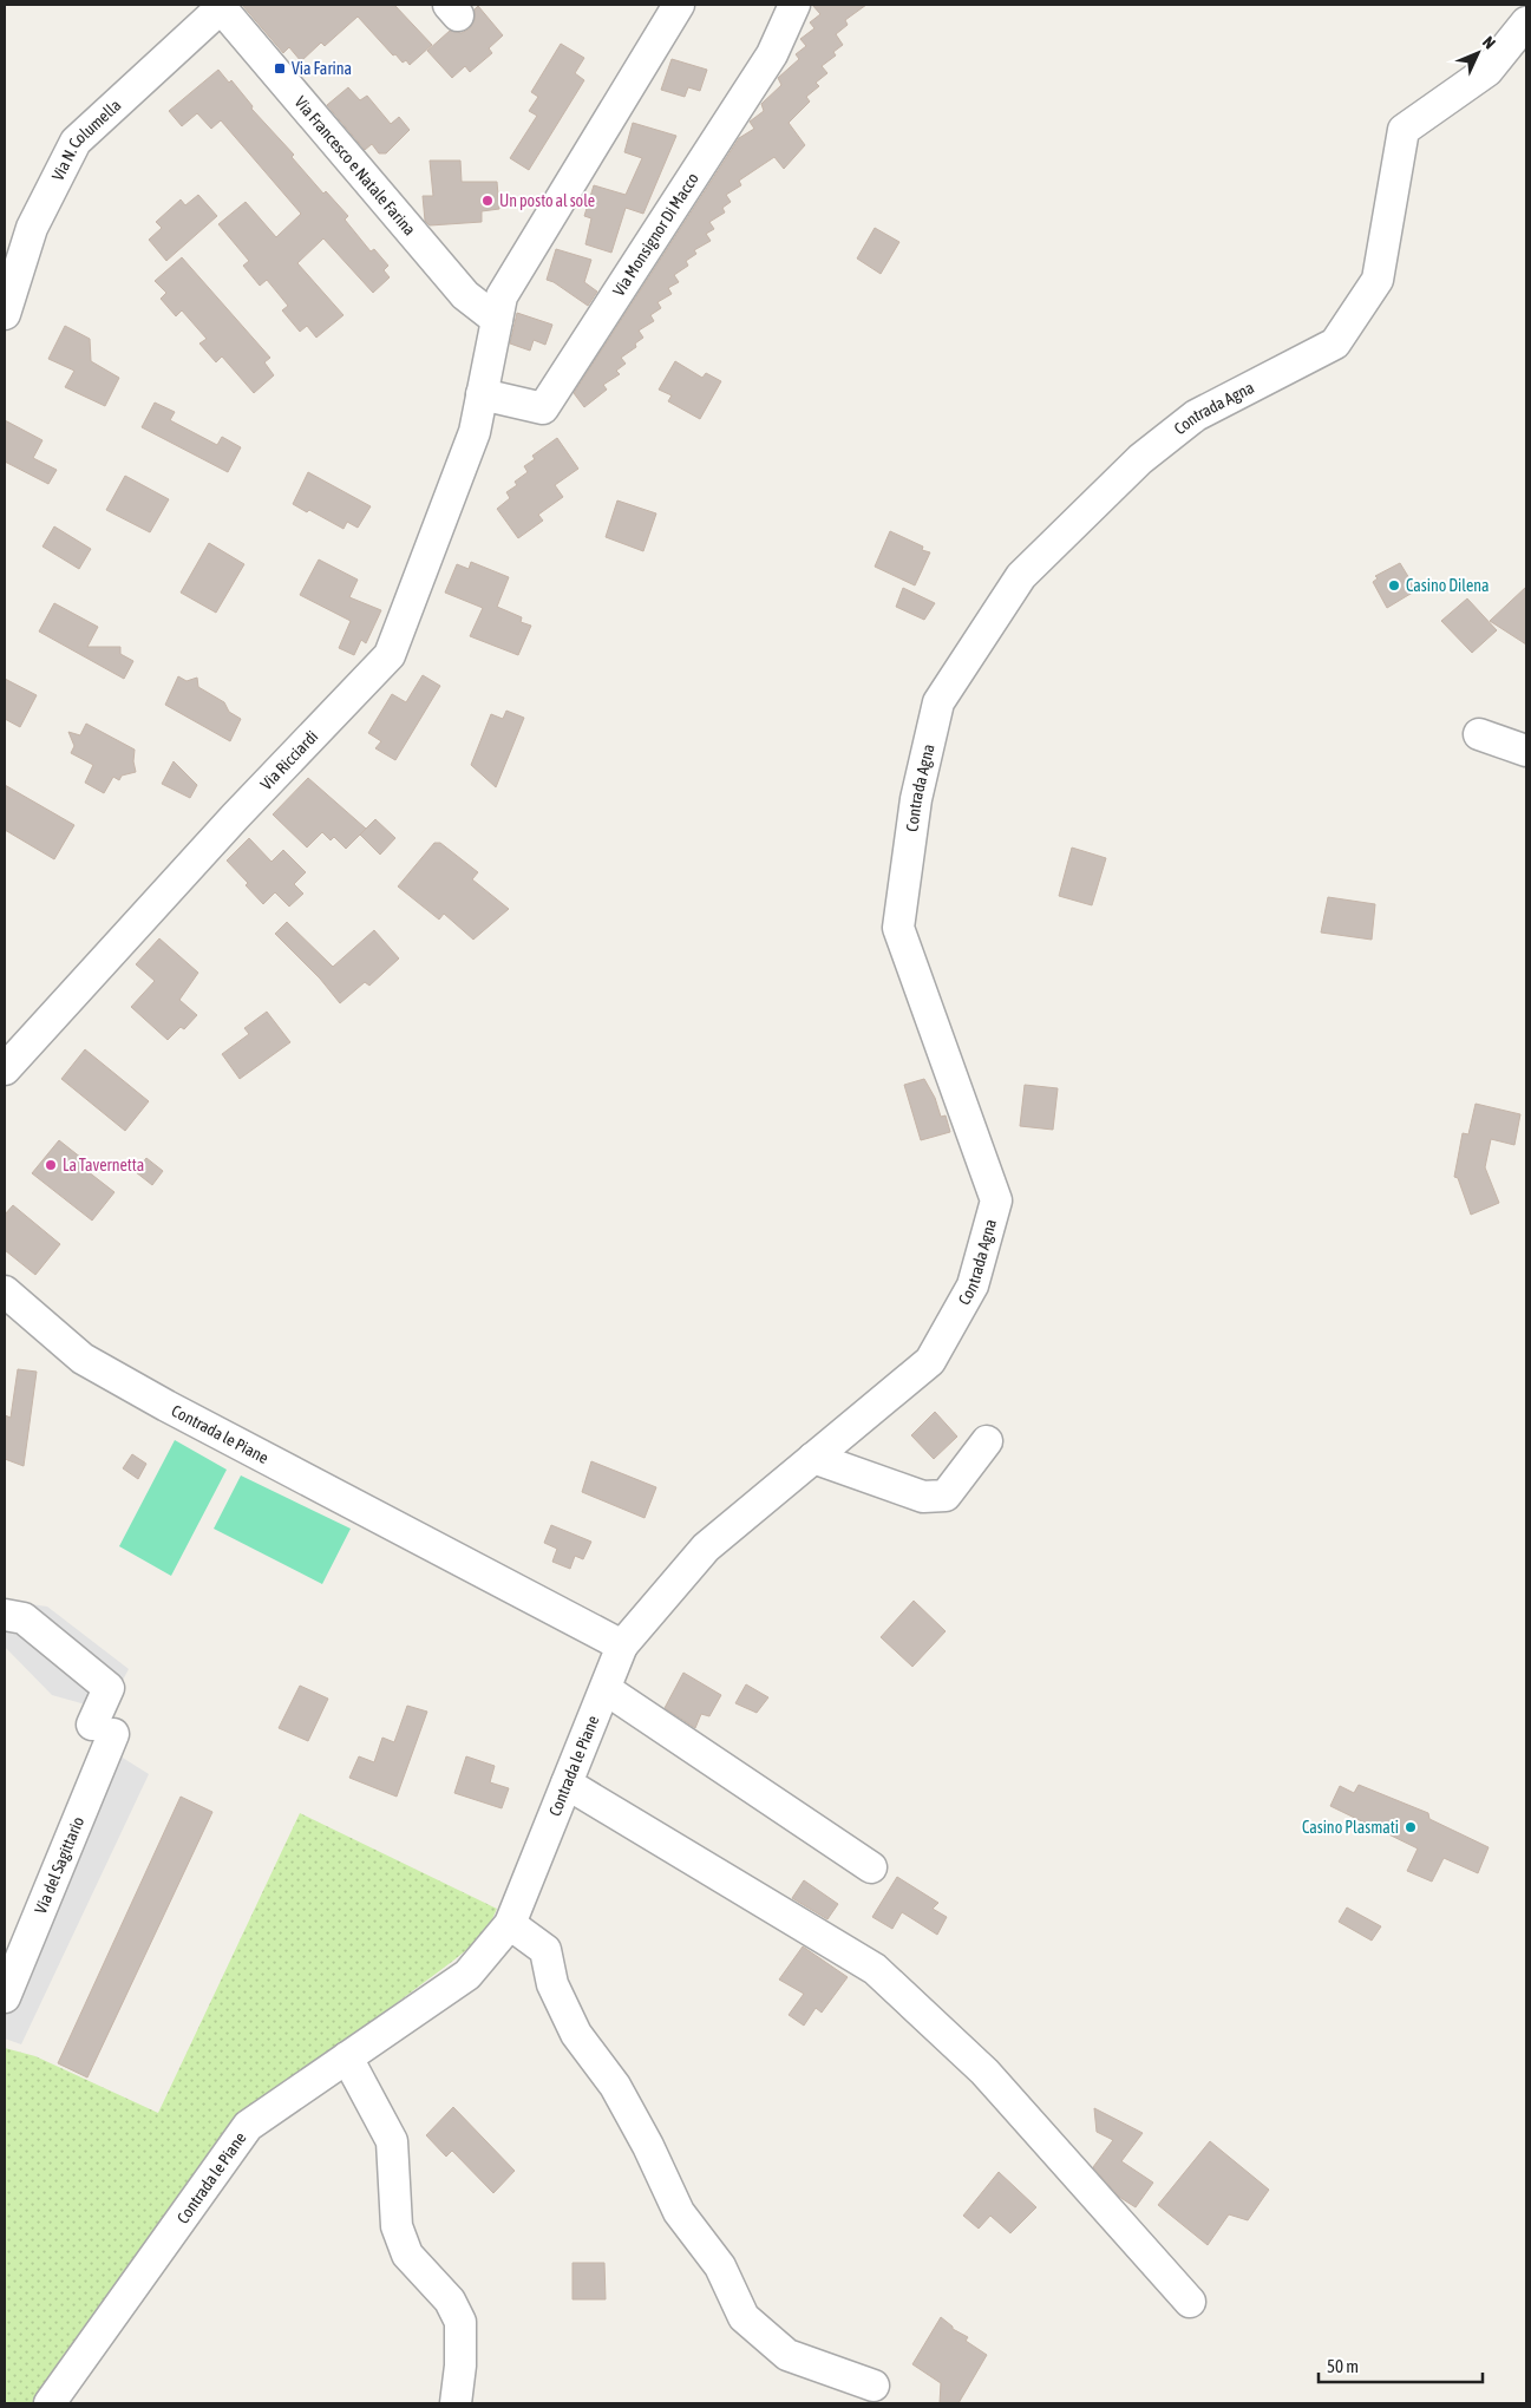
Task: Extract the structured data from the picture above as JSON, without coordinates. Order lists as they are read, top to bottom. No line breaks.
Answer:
{"streets":{"street":["Via N. Columella","Via Francesco e Natale Farina","Via Monsignor Di Macco","Contrada Agna","Via Ricciardi","Contrada le Piane","Via del Sagittario"]},"crossings":[["Via N. Columella","Via Francesco e Natale Farina"],["Via Monsignor Di Macco","Via Ricciardi"],["Contrada Agna","Contrada le Piane"]],"places":{"transit":["Via Farina"],"other":["Un posto al sole","Casino Dilena","La Tavernetta","Casino Plasmati"]},"scale_bar":"50 m","north":"top right"}
